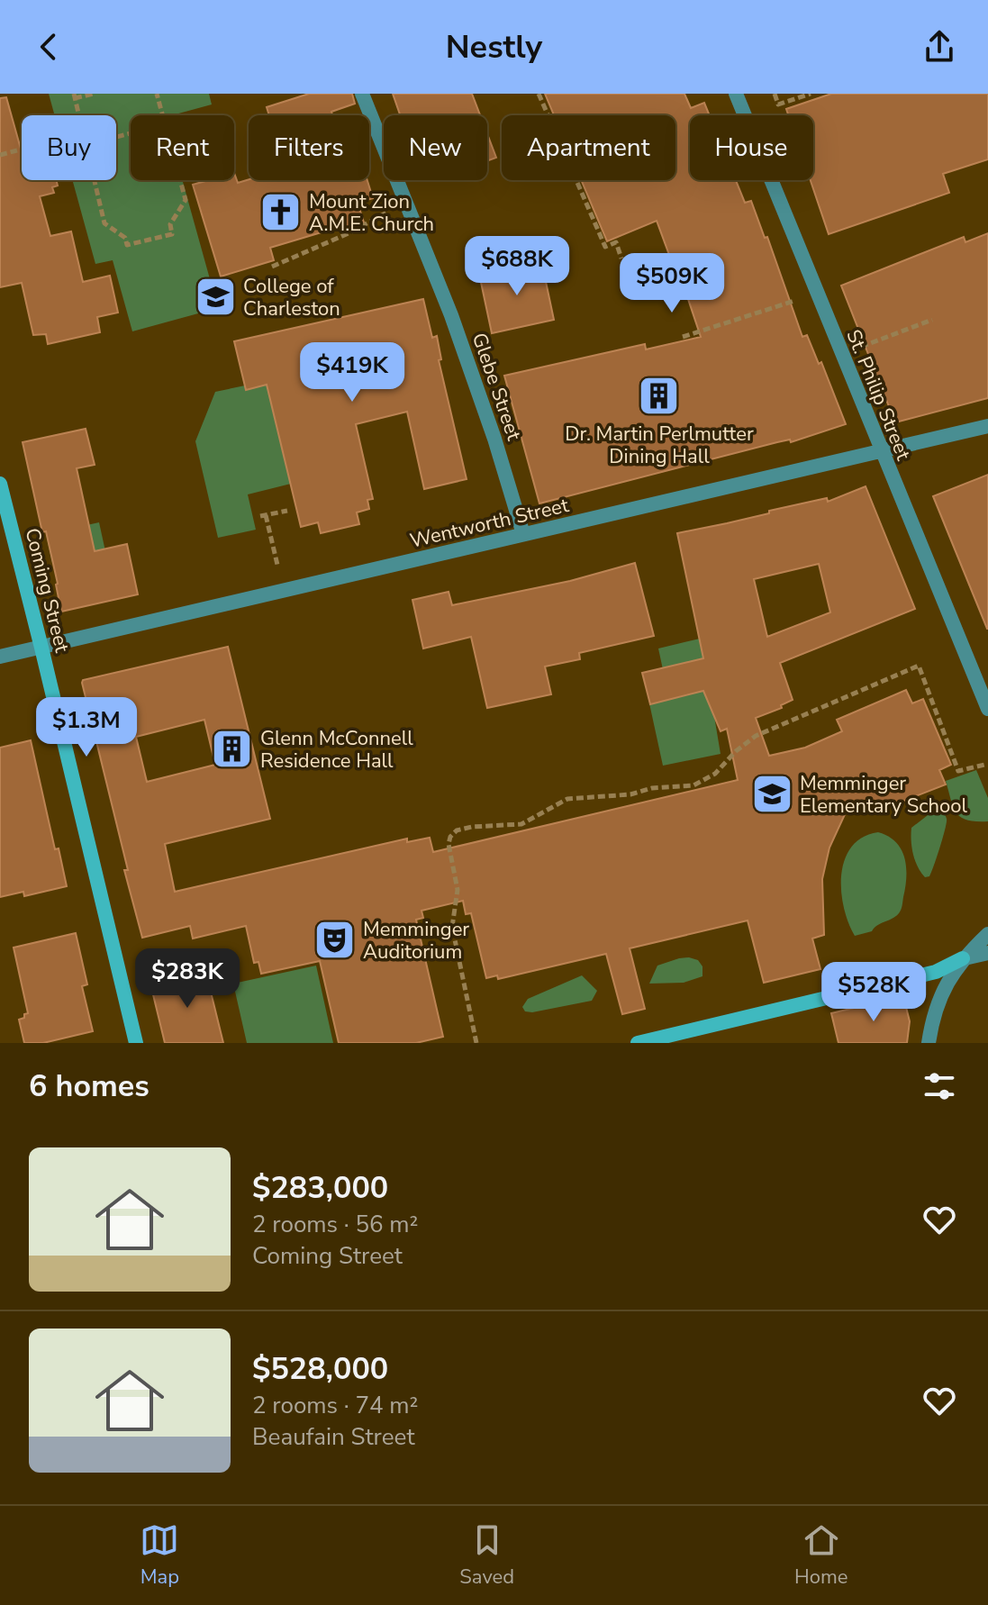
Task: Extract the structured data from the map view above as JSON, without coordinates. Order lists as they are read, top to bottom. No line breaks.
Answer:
{"streets":{"street":["Glebe Street","St. Philip Street","Wentworth Street","Coming Street"]},"crossings":[["Glebe Street","Wentworth Street"],["St. Philip Street","Wentworth Street"],["Wentworth Street","Coming Street"]],"places":{"church":["Mount Zion A.M.E. Church"],"school or university":["College of Charleston","Memminger Elementary School"],"building":["Dr. Martin Perlmutter Dining Hall","Glenn McConnell Residence Hall"],"theatre":["Memminger Auditorium"]},"page":{"header":"Nestly","chip":["Buy","Rent","Filters","New","Apartment","House"],"price":["$688K","$509K","$419K","$1.3M","$283K","$528K"],"heading":"6 homes","list":[{"name":"$283,000","note":"2 rooms · 56 m² · Coming Street"},{"name":"$528,000","note":"2 rooms · 74 m² · Beaufain Street"}],"tabs":["Map","Saved","Home"]}}
